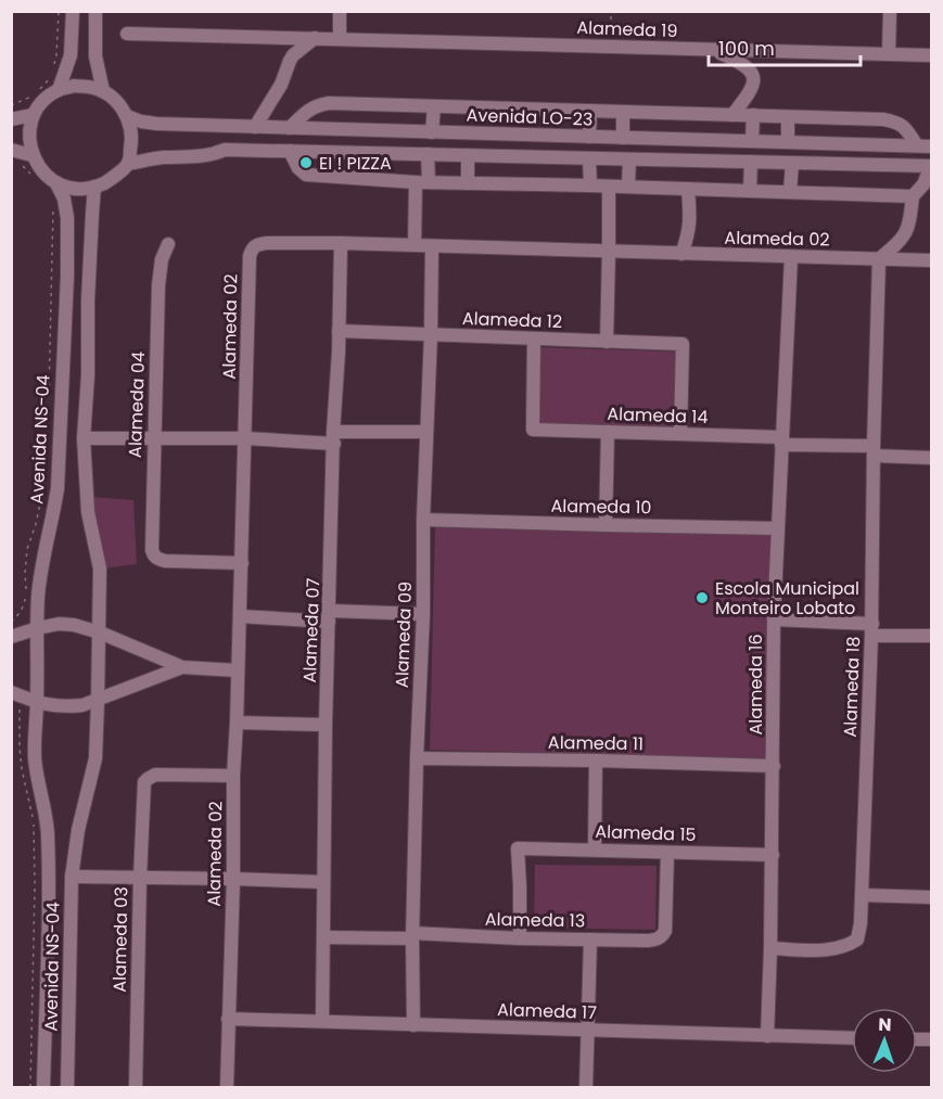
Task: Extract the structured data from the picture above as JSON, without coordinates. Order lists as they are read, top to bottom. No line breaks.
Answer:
{"streets":{"street":["Alameda 19","Avenida LO-23","Alameda 02","Alameda 12","Alameda 04","Alameda 14","Avenida NS-04","Alameda 10","Alameda 07","Alameda 09","Alameda 16","Alameda 18","Alameda 11","Alameda 15","Alameda 13","Alameda 03","Alameda 17"]},"crossings":[["Avenida LO-23","Avenida NS-04"],["Alameda 02","Alameda 04"],["Alameda 02","Alameda 07"],["Alameda 02","Alameda 09"],["Alameda 02","Alameda 16"],["Alameda 02","Alameda 18"],["Alameda 02","Alameda 03"],["Alameda 02","Alameda 17"],["Alameda 12","Alameda 14"],["Alameda 12","Alameda 07"],["Alameda 12","Alameda 09"],["Alameda 14","Alameda 16"],["Alameda 14","Alameda 18"],["Alameda 10","Alameda 09"],["Alameda 10","Alameda 16"],["Alameda 07","Alameda 13"],["Alameda 07","Alameda 17"],["Alameda 09","Alameda 11"],["Alameda 09","Alameda 13"],["Alameda 09","Alameda 17"],["Alameda 16","Alameda 18"],["Alameda 16","Alameda 11"],["Alameda 16","Alameda 15"],["Alameda 16","Alameda 17"],["Alameda 15","Alameda 13"]],"places":["EI ! PIZZA","Escola Municipal Monteiro Lobato"],"scale_bar":"100 m","north":"top"}
